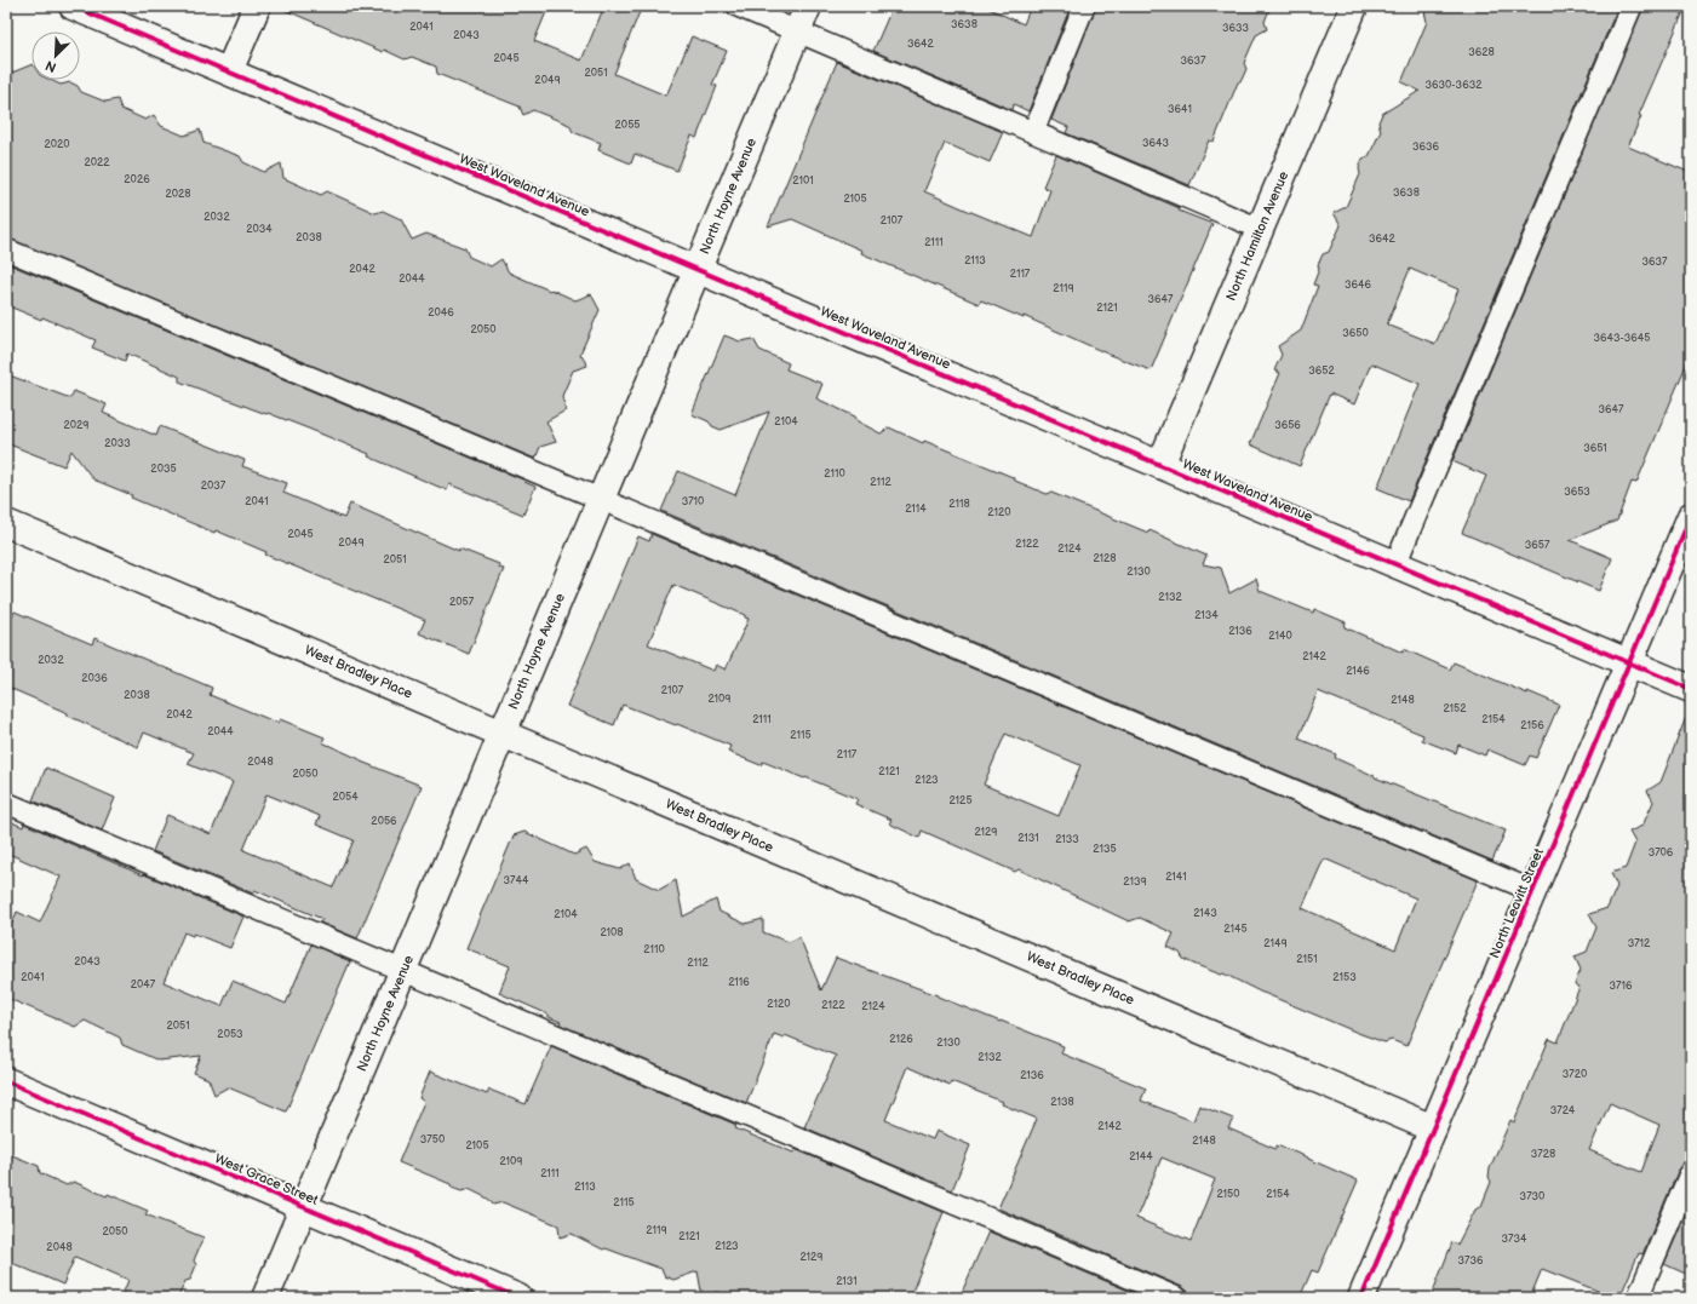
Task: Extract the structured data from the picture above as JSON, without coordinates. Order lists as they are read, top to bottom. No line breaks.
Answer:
{"streets":{"street":["West Waveland Avenue","North Hoyne Avenue","North Hamilton Avenue","West Bradley Place","North Leavitt Street","West Grace Street"]},"crossings":[["West Waveland Avenue","North Hoyne Avenue"],["West Waveland Avenue","North Hamilton Avenue"],["West Waveland Avenue","North Leavitt Street"],["North Hoyne Avenue","West Bradley Place"],["North Hoyne Avenue","West Grace Street"],["West Bradley Place","North Leavitt Street"]],"house_numbers":["3638","2041","3633","2043","3642","3628","2045","3637","2051","2049","3630-3632","3641","2055","3643","2020","3636","2022","2026","2101","3638","2028","2105","2032","2107","2034","2038","3642","2111","2113","3637","2042","2117","2044","3646","2119","3647","2121","2046","2050","3650","3643-3645","3652","3647","2104","2029","3656","2033","3651","2035","2110","2112","2037","3653","2041","3710","2118","2114","2120","2045","2049","2122","3657","2124","2128","2051","2130","2132","2057","2134","2136","2140","2142","2032","2146","2036","2107","2038","2109","2148","2152","2042","2111","2154","2156","2044","2115","2117","2048","2121","2050","2123","2054","2125","2056","2129","2131","2133","2135","3706","2141","3744","2139","2143","2104","2145","2108","2149","3712","2110","2151","2043","2112","2041","2153","2116","2047","3716","2120","2122","2124","2051","2053","2126","2130","2132","3720","2136","2138","3724","2142","3750","2148","2105","3728","2144","2109","2111","2113","2150","2154","3730","2115","2119","2050","2121","3734","2123","2048","2129","3736","2131"],"north":"bottom left"}
